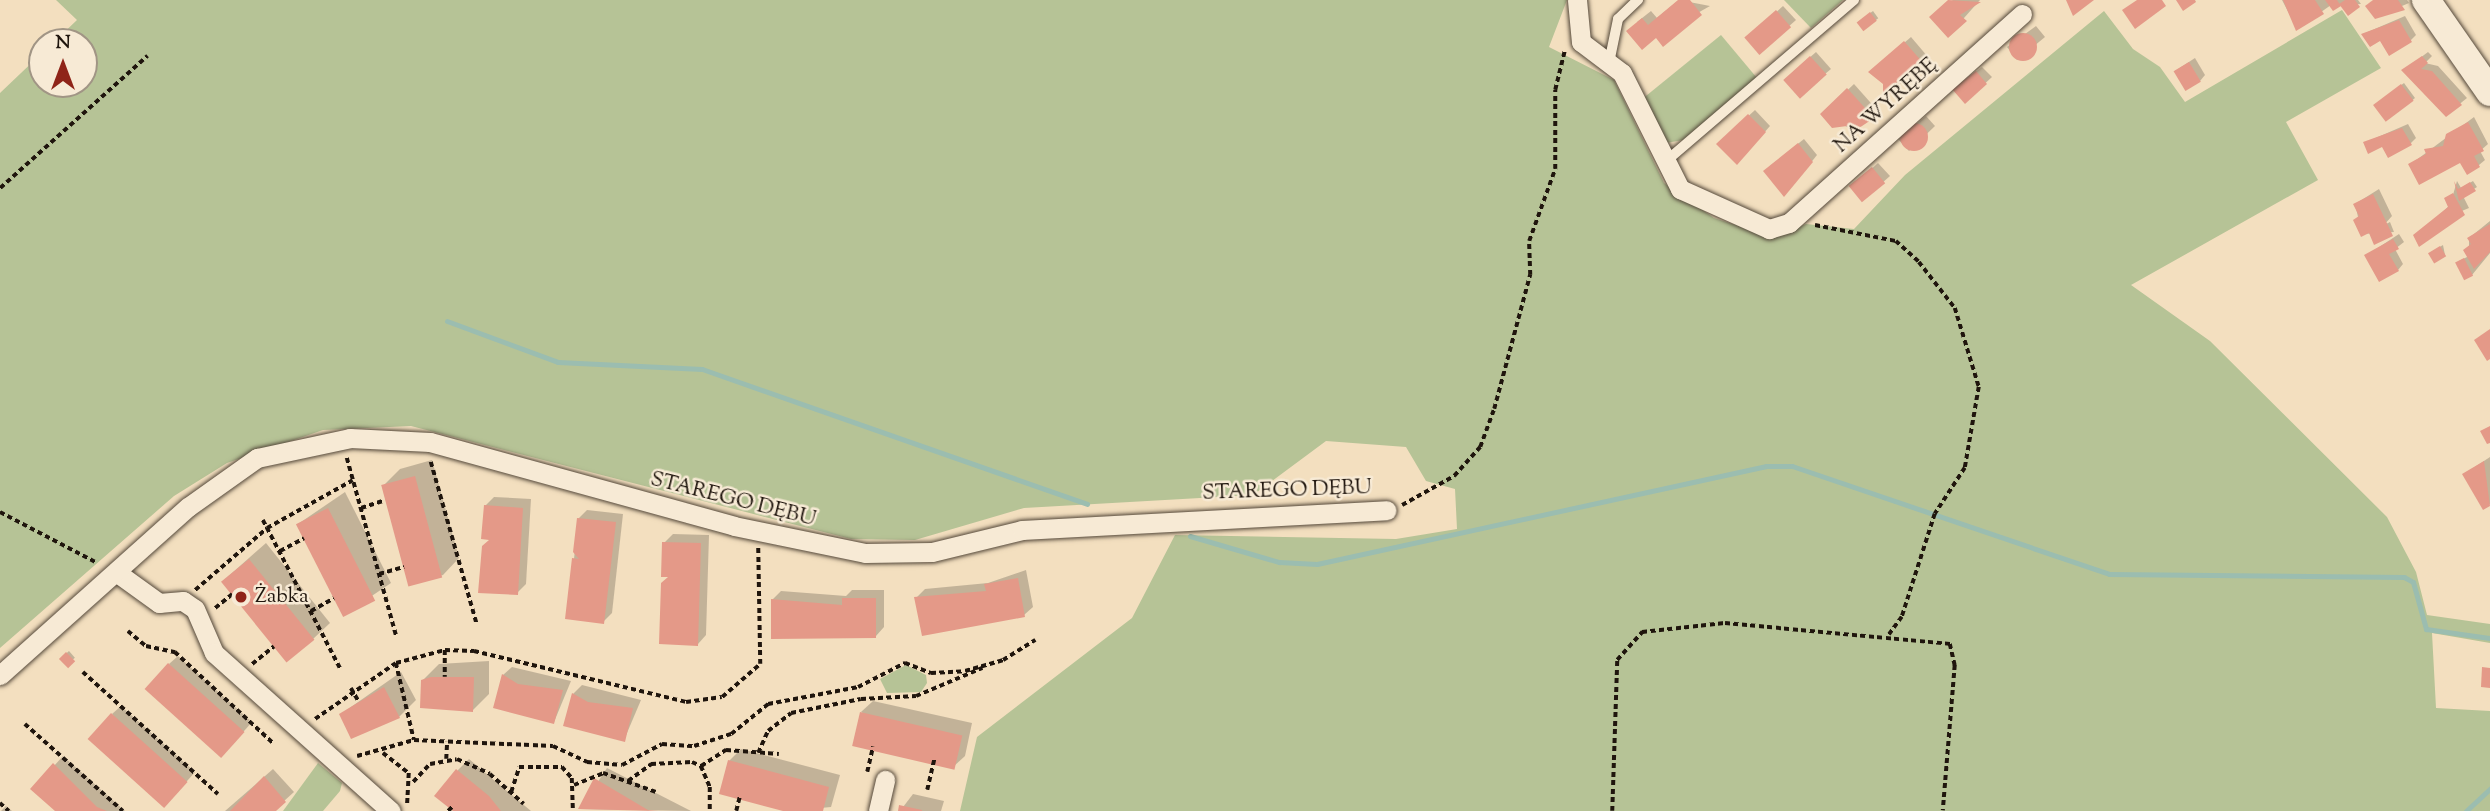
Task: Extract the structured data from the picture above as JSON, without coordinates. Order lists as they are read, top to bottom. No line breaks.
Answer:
{"streets":{"street":["NA WYRĘBĘ","STAREGO DĘBU"]},"places":["Żabka"],"north":"top"}
